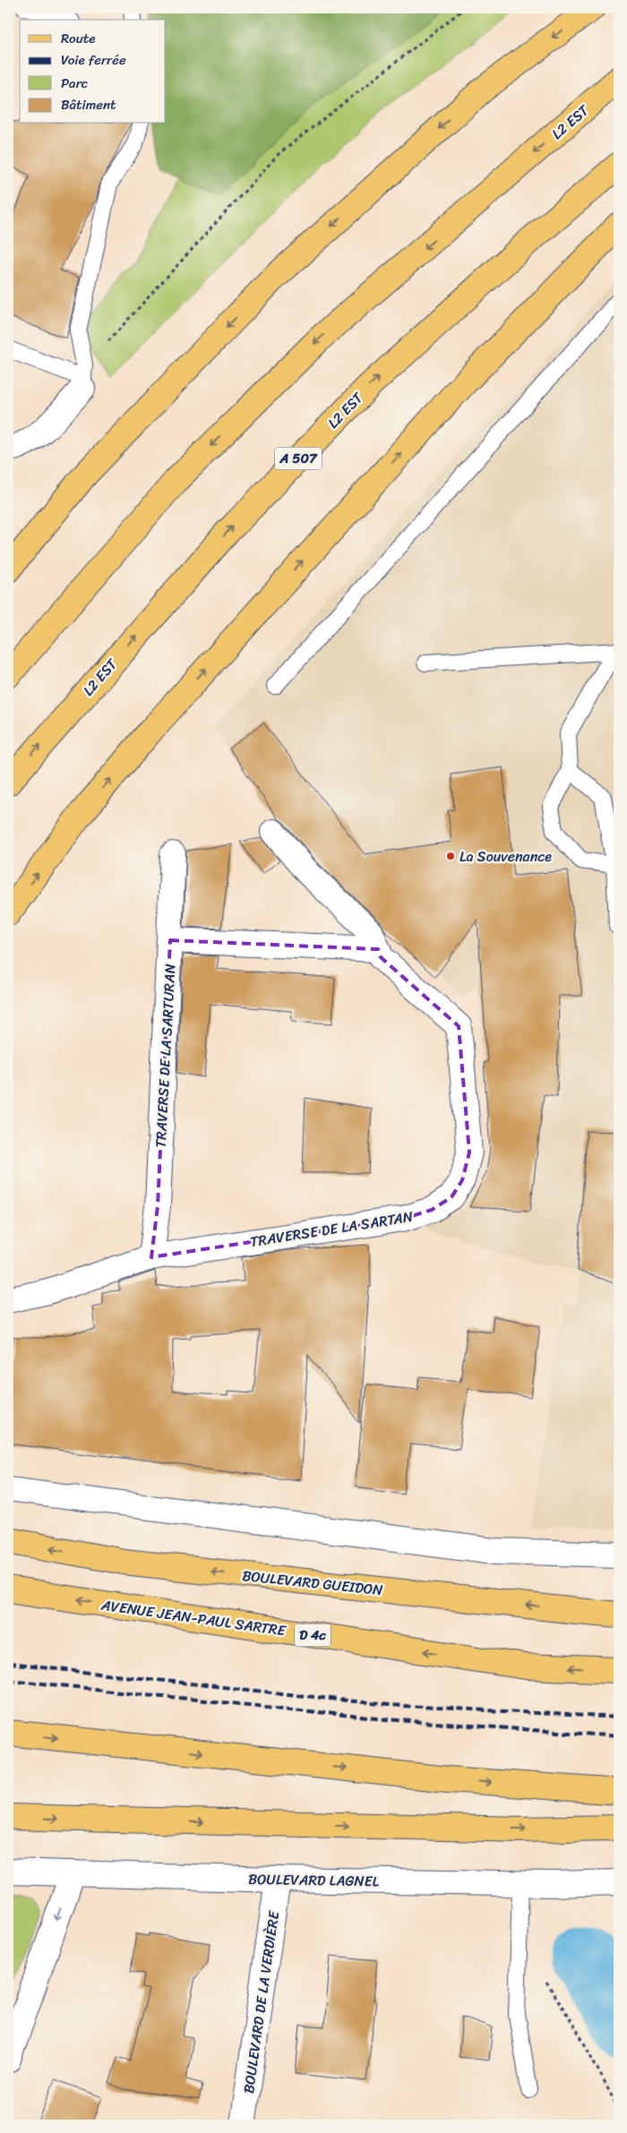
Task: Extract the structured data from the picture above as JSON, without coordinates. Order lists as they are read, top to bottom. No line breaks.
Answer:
{"streets":{"main road":["L2 EST","A 507","BOULEVARD GUEIDON","AVENUE JEAN-PAUL SARTRE","D 4c"],"street":["TRAVERSE DE LA SARTURAN","TRAVERSE DE LA SARTAN","BOULEVARD LAGNEL","BOULEVARD DE LA VERDIÈRE"]},"crossings":[["TRAVERSE DE LA SARTURAN","TRAVERSE DE LA SARTAN"],["BOULEVARD LAGNEL","BOULEVARD DE LA VERDIÈRE"]],"places":["La Souvenance"],"legend":["Route","Voie ferrée","Parc","Bâtiment"]}
